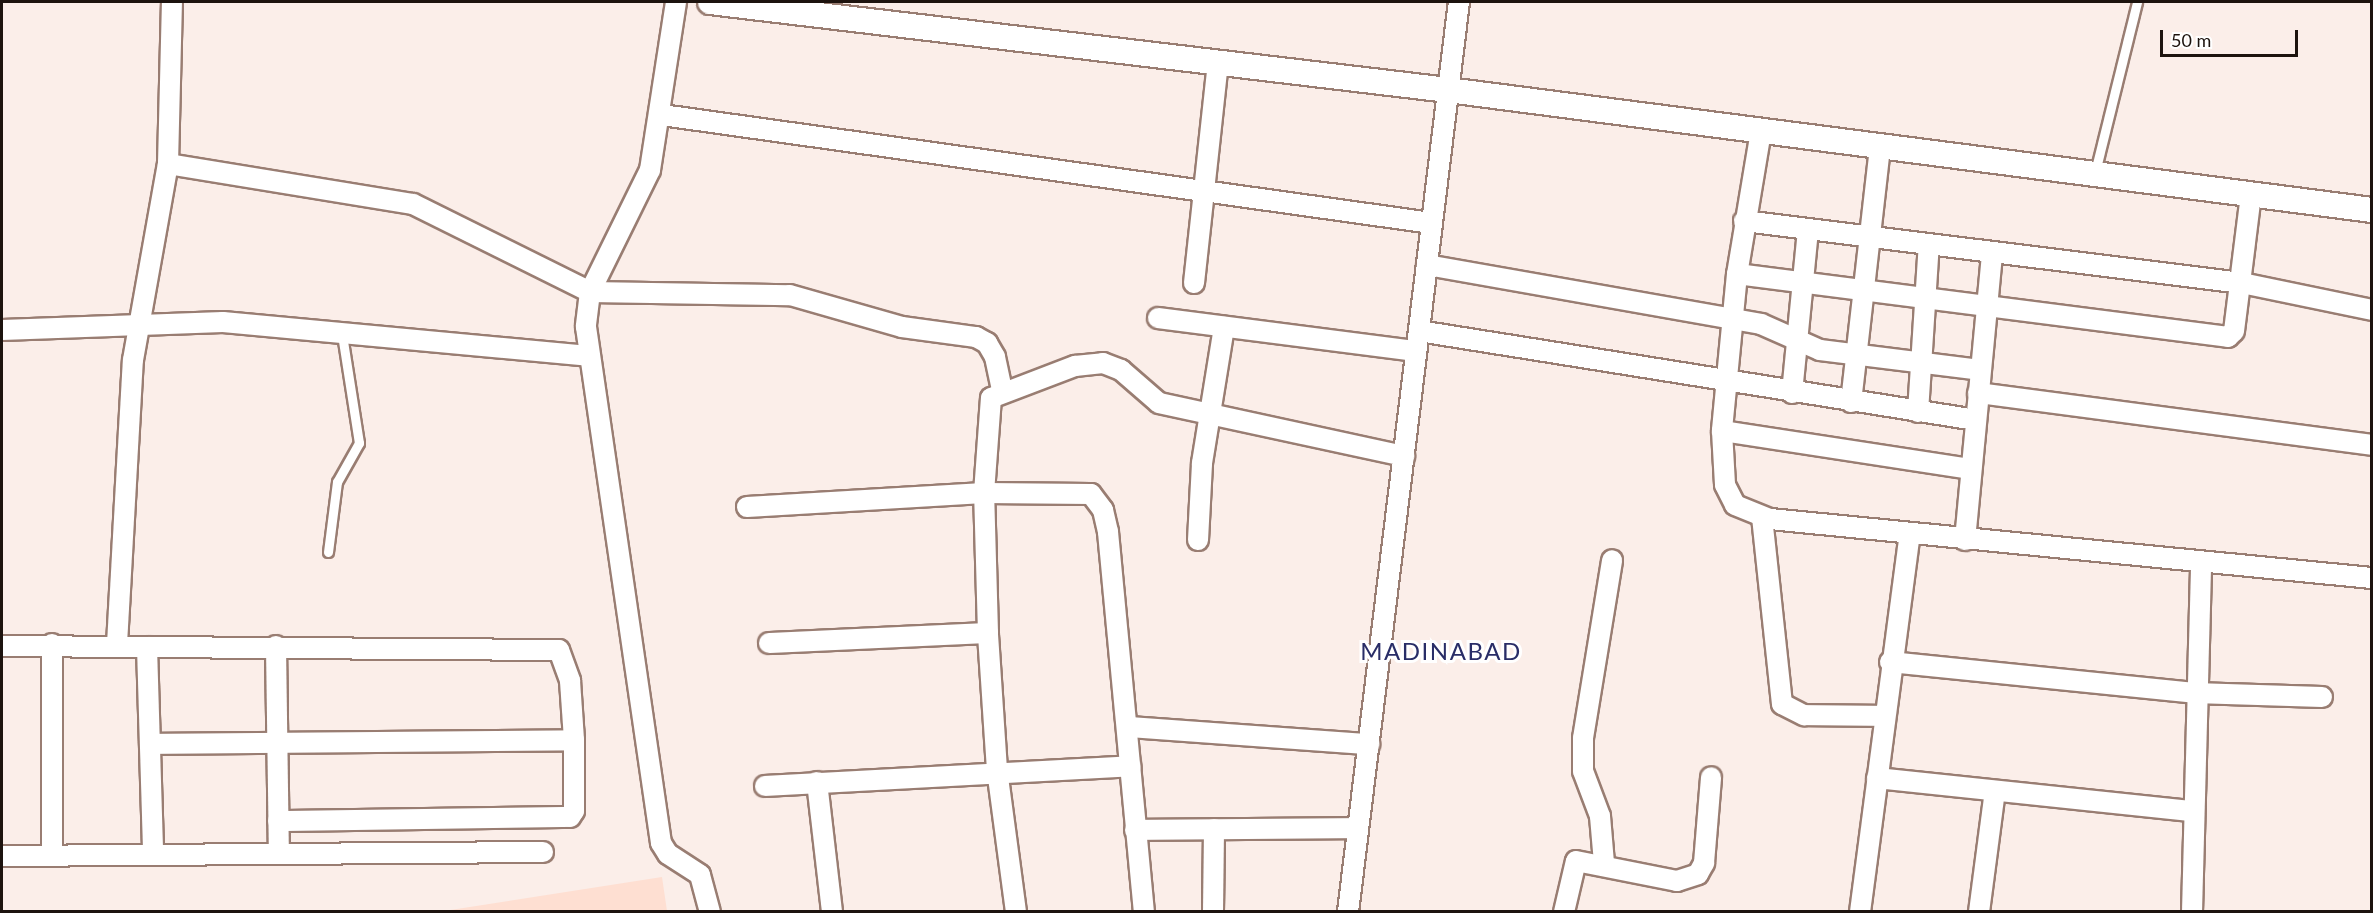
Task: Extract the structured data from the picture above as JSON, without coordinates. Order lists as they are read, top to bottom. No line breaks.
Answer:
{"districts":["MADINABAD"],"scale_bar":"50 m"}
